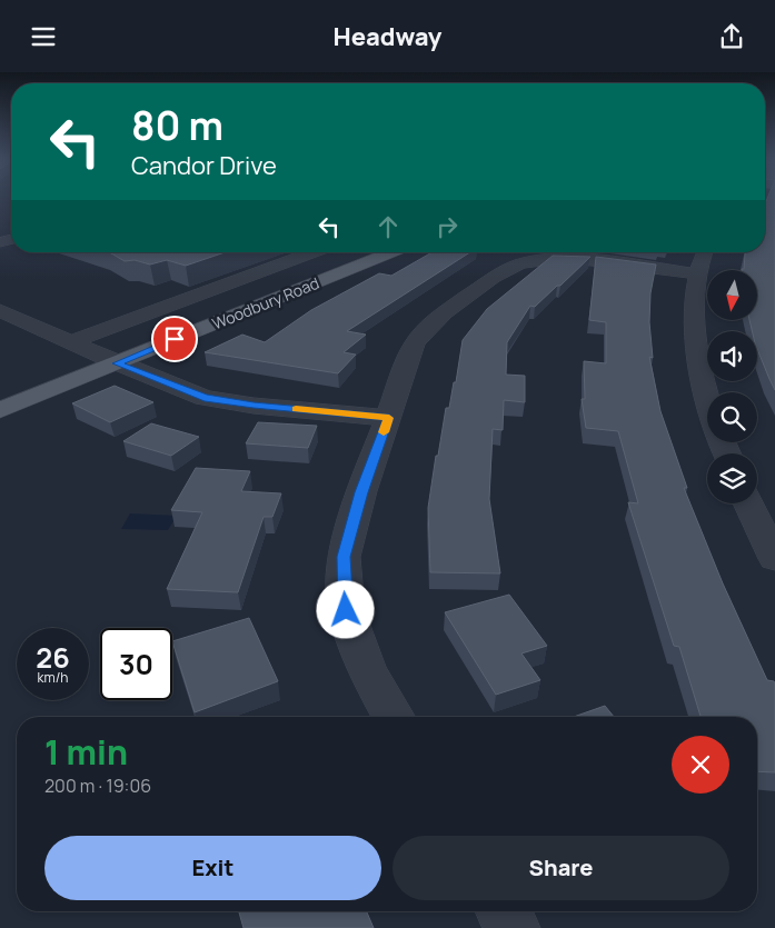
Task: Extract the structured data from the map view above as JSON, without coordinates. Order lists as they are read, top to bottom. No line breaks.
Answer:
{"streets":{"main road":["Woodbury Road"]},"north":"bottom","page":{"header":"Headway","turn":["80 m","Candor Drive"],"speed":"26 km/h","limit":"30","heading":["1 min","200 m · 19:06"],"buttons":["Exit","Share"]}}
